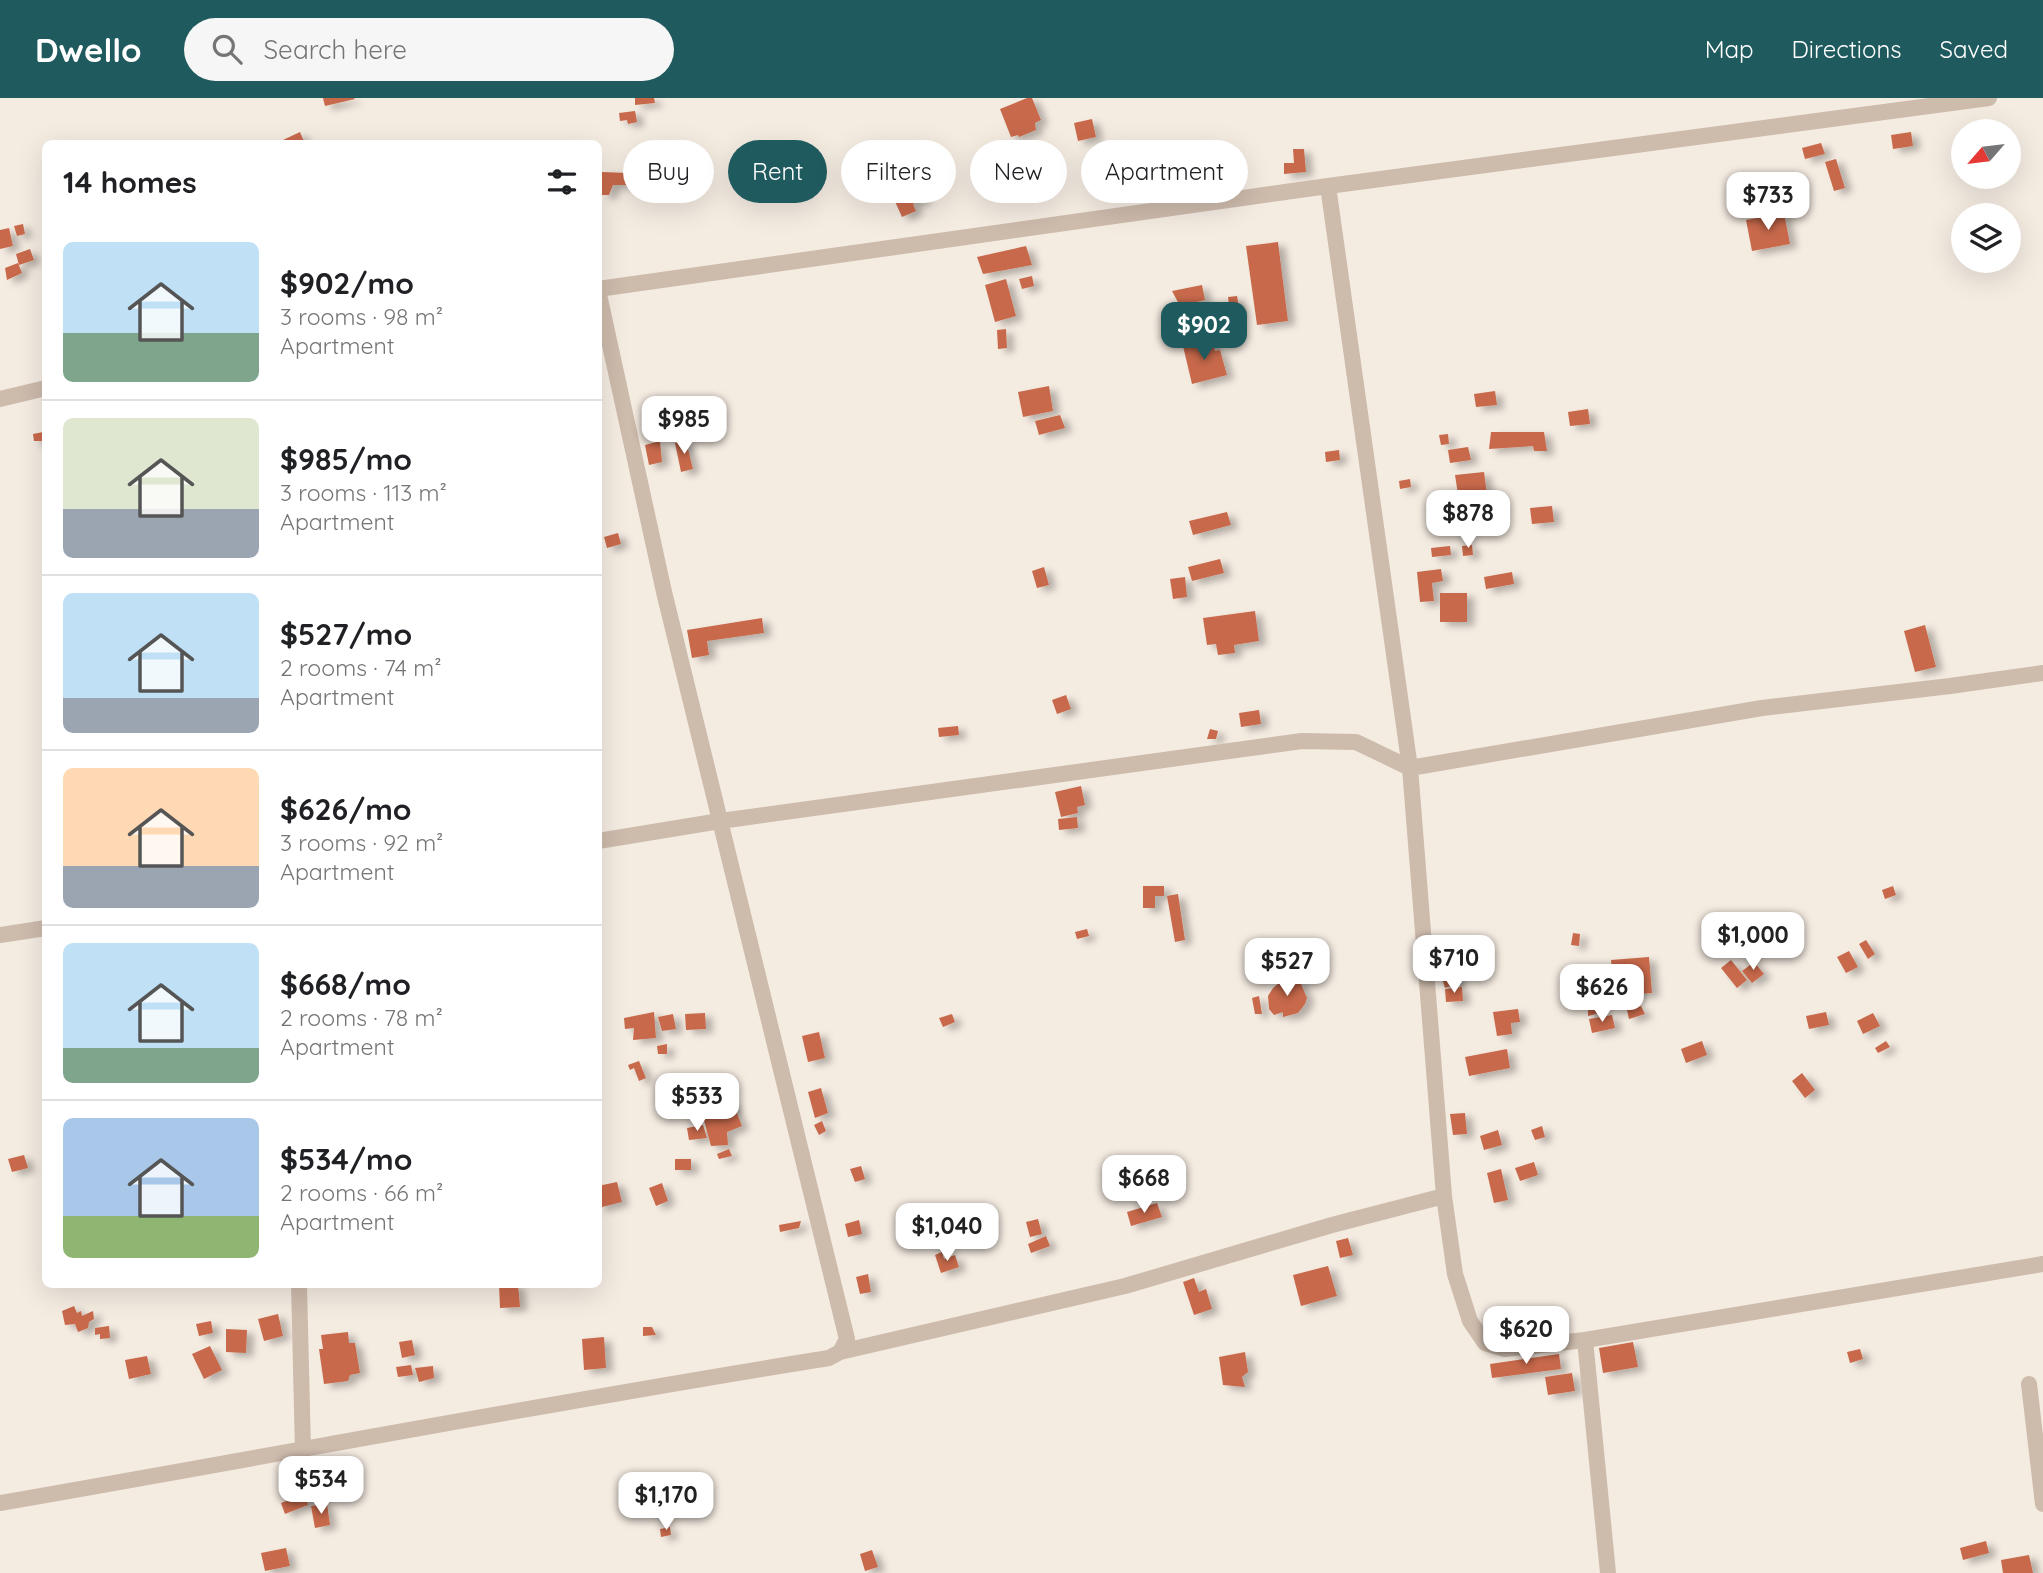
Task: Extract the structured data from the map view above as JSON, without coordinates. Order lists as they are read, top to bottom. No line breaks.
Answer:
{"north":"bottom left","page":{"header":"Dwello","search":"Search here","nav":["Map","Directions","Saved"],"chip":["Buy","Rent","Filters","New","Apartment"],"heading":"14 homes","price":["$733","$902","$985","$878","$1,000","$710","$527","$626","$533","$668","$1,040","$620","$534","$1,170"],"list":[{"name":"$902/mo","note":"3 rooms · 98 m² · Apartment"},{"name":"$985/mo","note":"3 rooms · 113 m² · Apartment"},{"name":"$527/mo","note":"2 rooms · 74 m² · Apartment"},{"name":"$626/mo","note":"3 rooms · 92 m² · Apartment"},{"name":"$668/mo","note":"2 rooms · 78 m² · Apartment"},{"name":"$534/mo","note":"2 rooms · 66 m² · Apartment"}]}}
